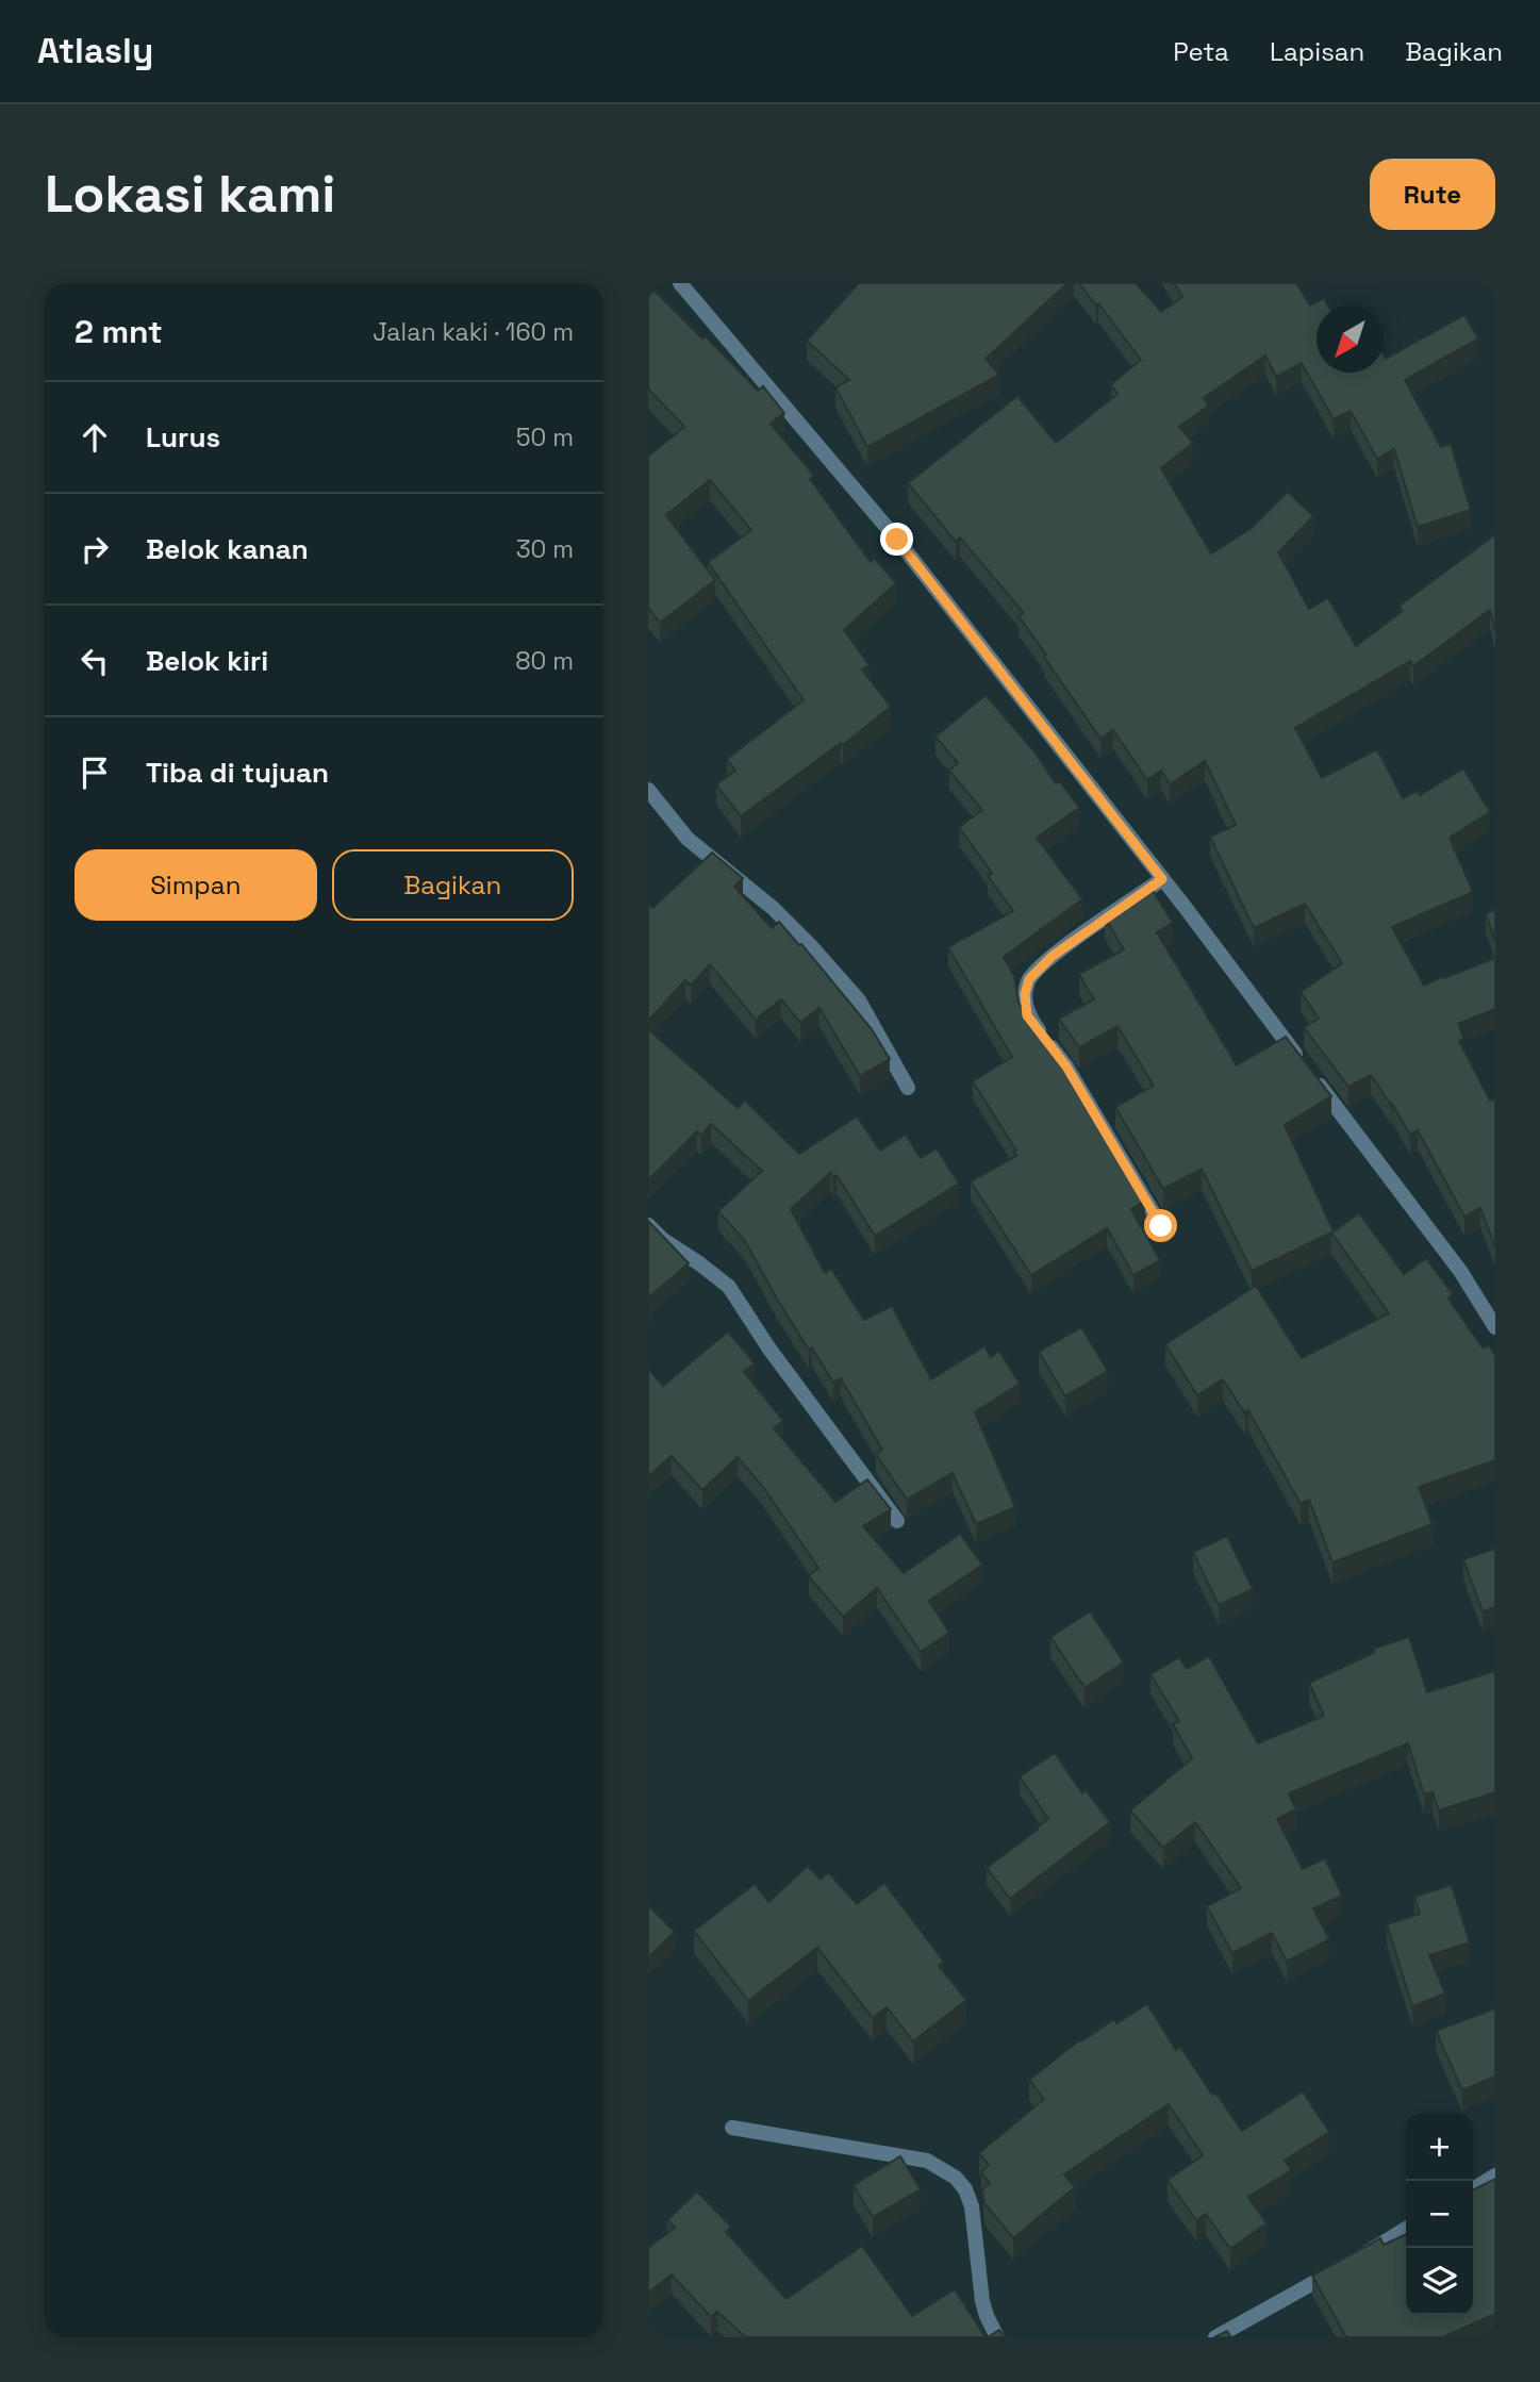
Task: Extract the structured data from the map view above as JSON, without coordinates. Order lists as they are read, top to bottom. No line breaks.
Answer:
{"north":"bottom left","page":{"header":"Atlasly","nav":["Peta","Lapisan","Bagikan"],"buttons":["Rute",["Simpan","Bagikan"]],"title":"Lokasi kami","heading":["2 mnt","Jalan kaki · 160 m"],"list":[["Lurus","50 m"],["Belok kanan","30 m"],["Belok kiri","80 m"],"Tiba di tujuan"],"map_buttons":["+","−"]}}
